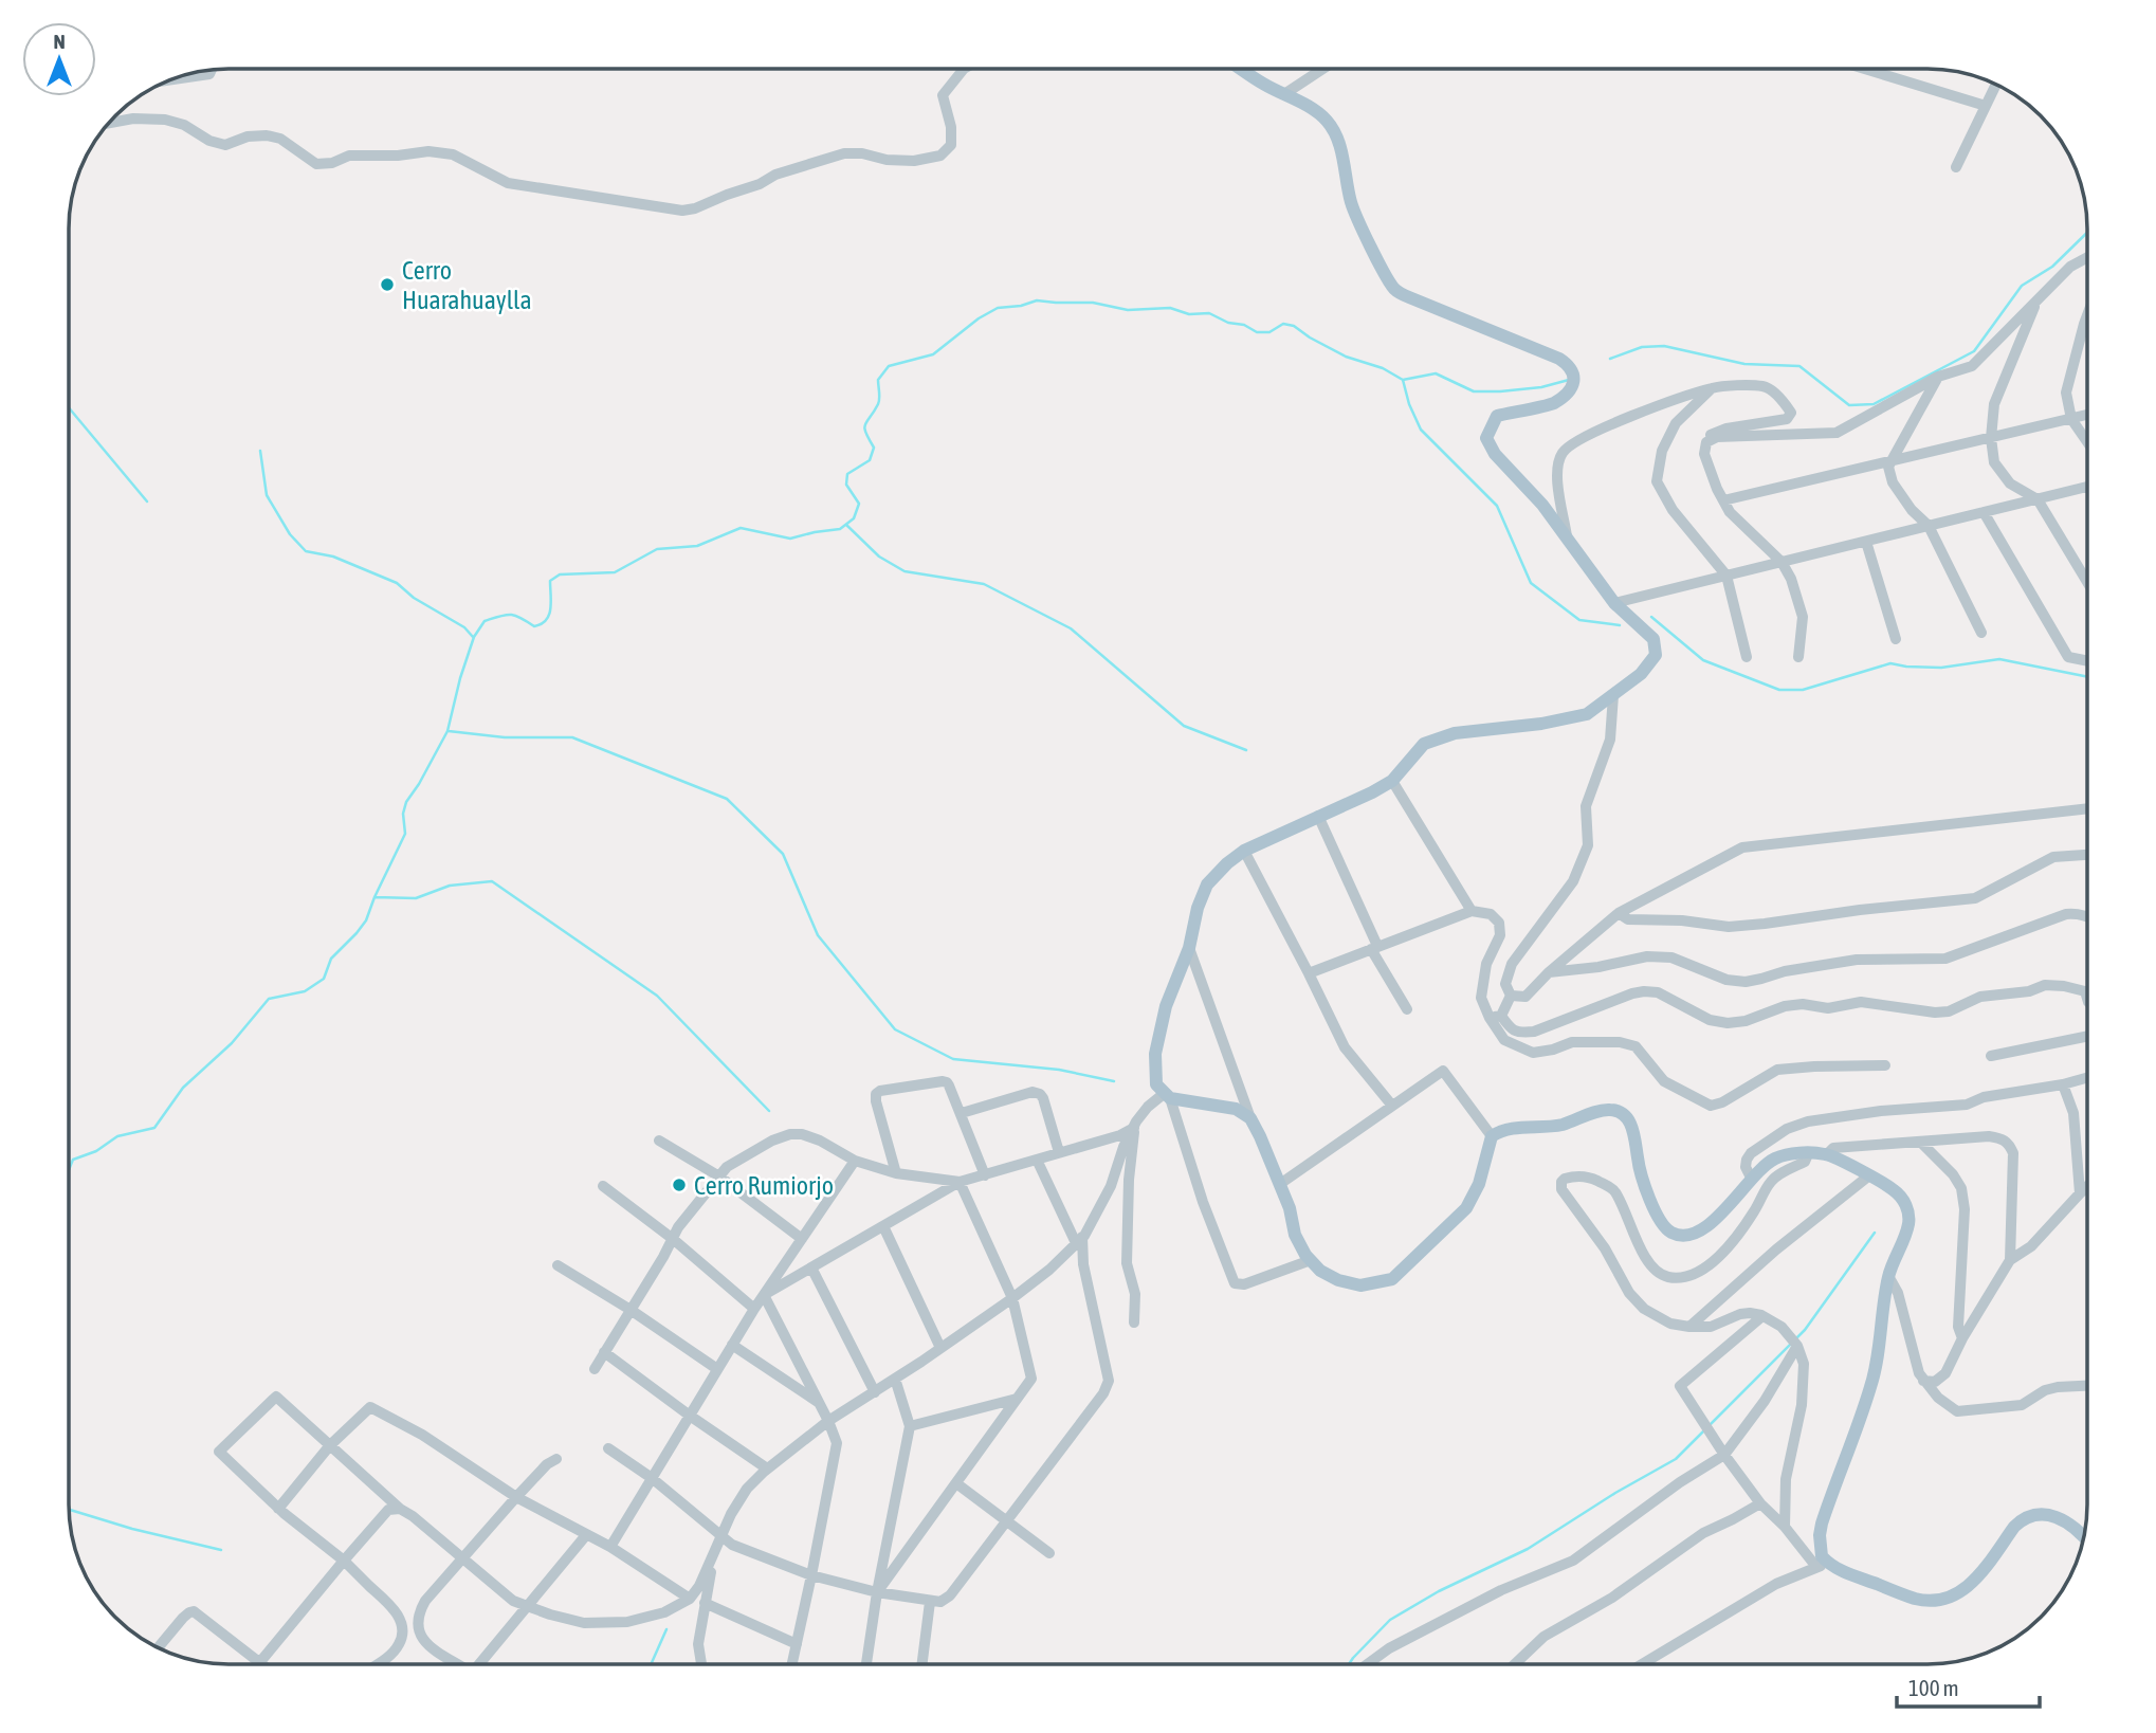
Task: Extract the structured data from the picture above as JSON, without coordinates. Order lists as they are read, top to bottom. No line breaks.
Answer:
{"places":["Cerro Huarahuaylla","Cerro Rumiorjo"],"scale_bar":"100 m","north":"top"}
